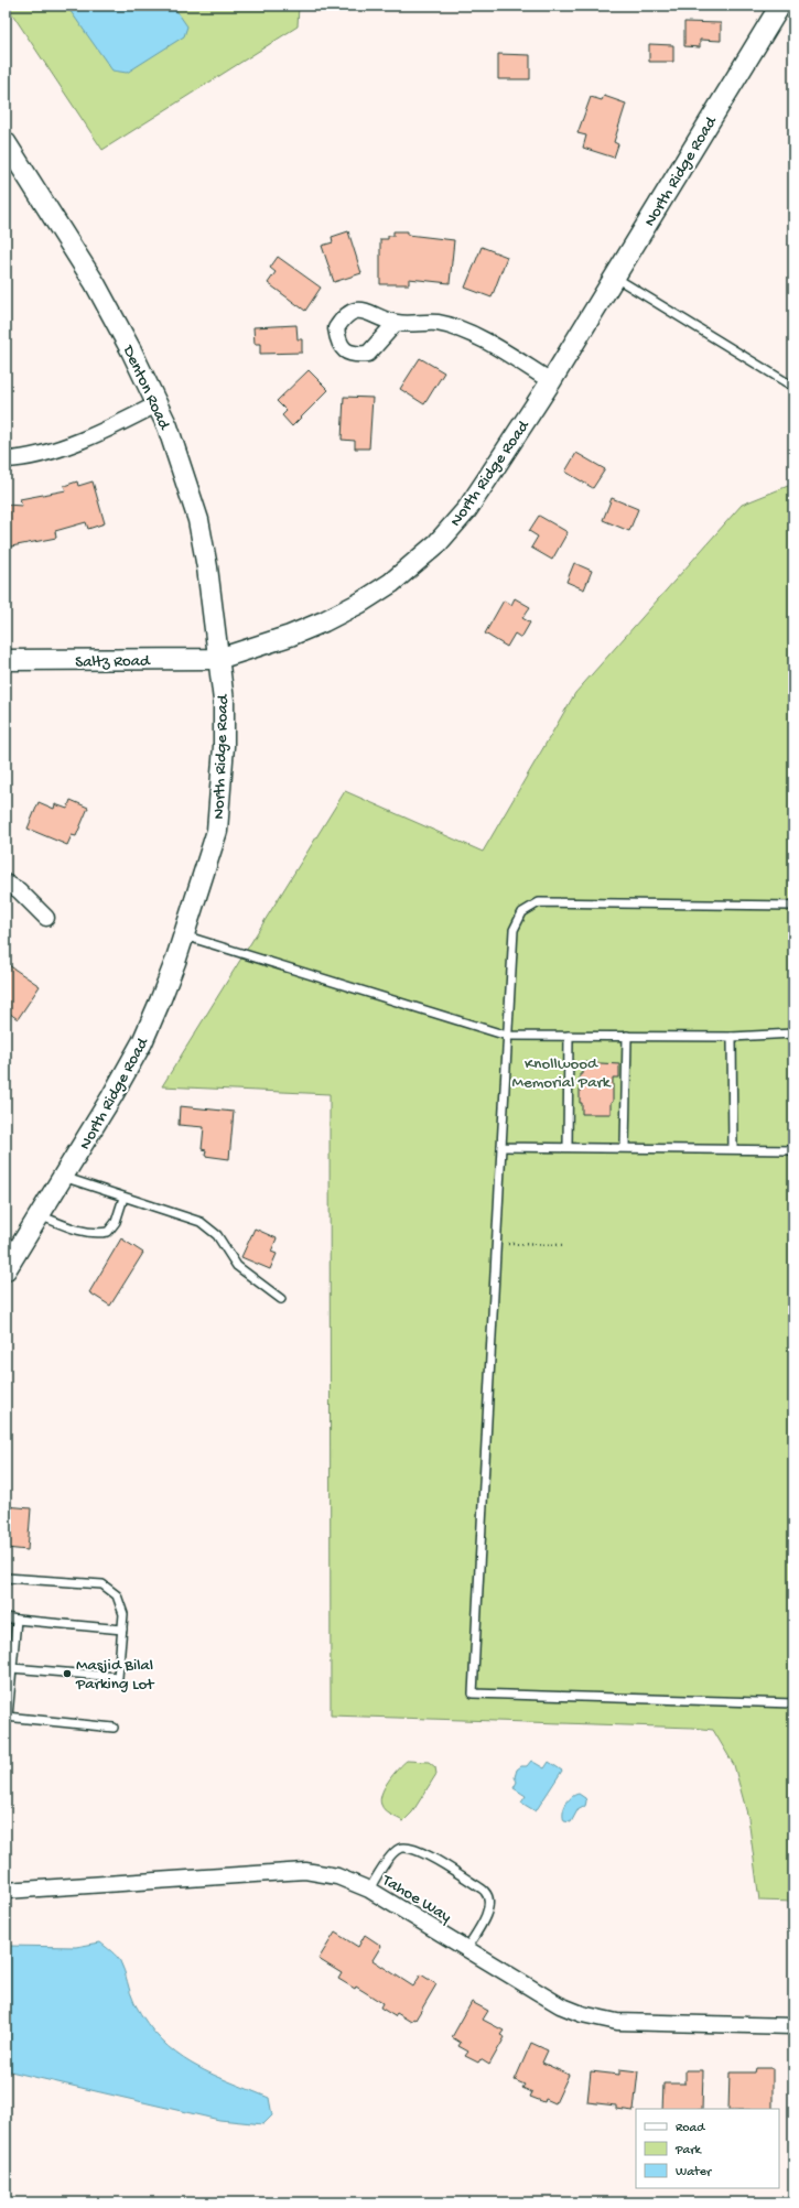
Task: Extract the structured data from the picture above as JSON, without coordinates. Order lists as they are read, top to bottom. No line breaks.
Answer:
{"streets":{"street":["North Ridge Road","Denton Road","Saltz Road","Tahoe Way"]},"crossings":[["North Ridge Road","Denton Road"],["North Ridge Road","Saltz Road"],["Denton Road","Saltz Road"]],"parks":["Knollwood Memorial Park"],"places":["Masjid Bilal Parking Lot"],"legend":["Road","Park","Water"]}
